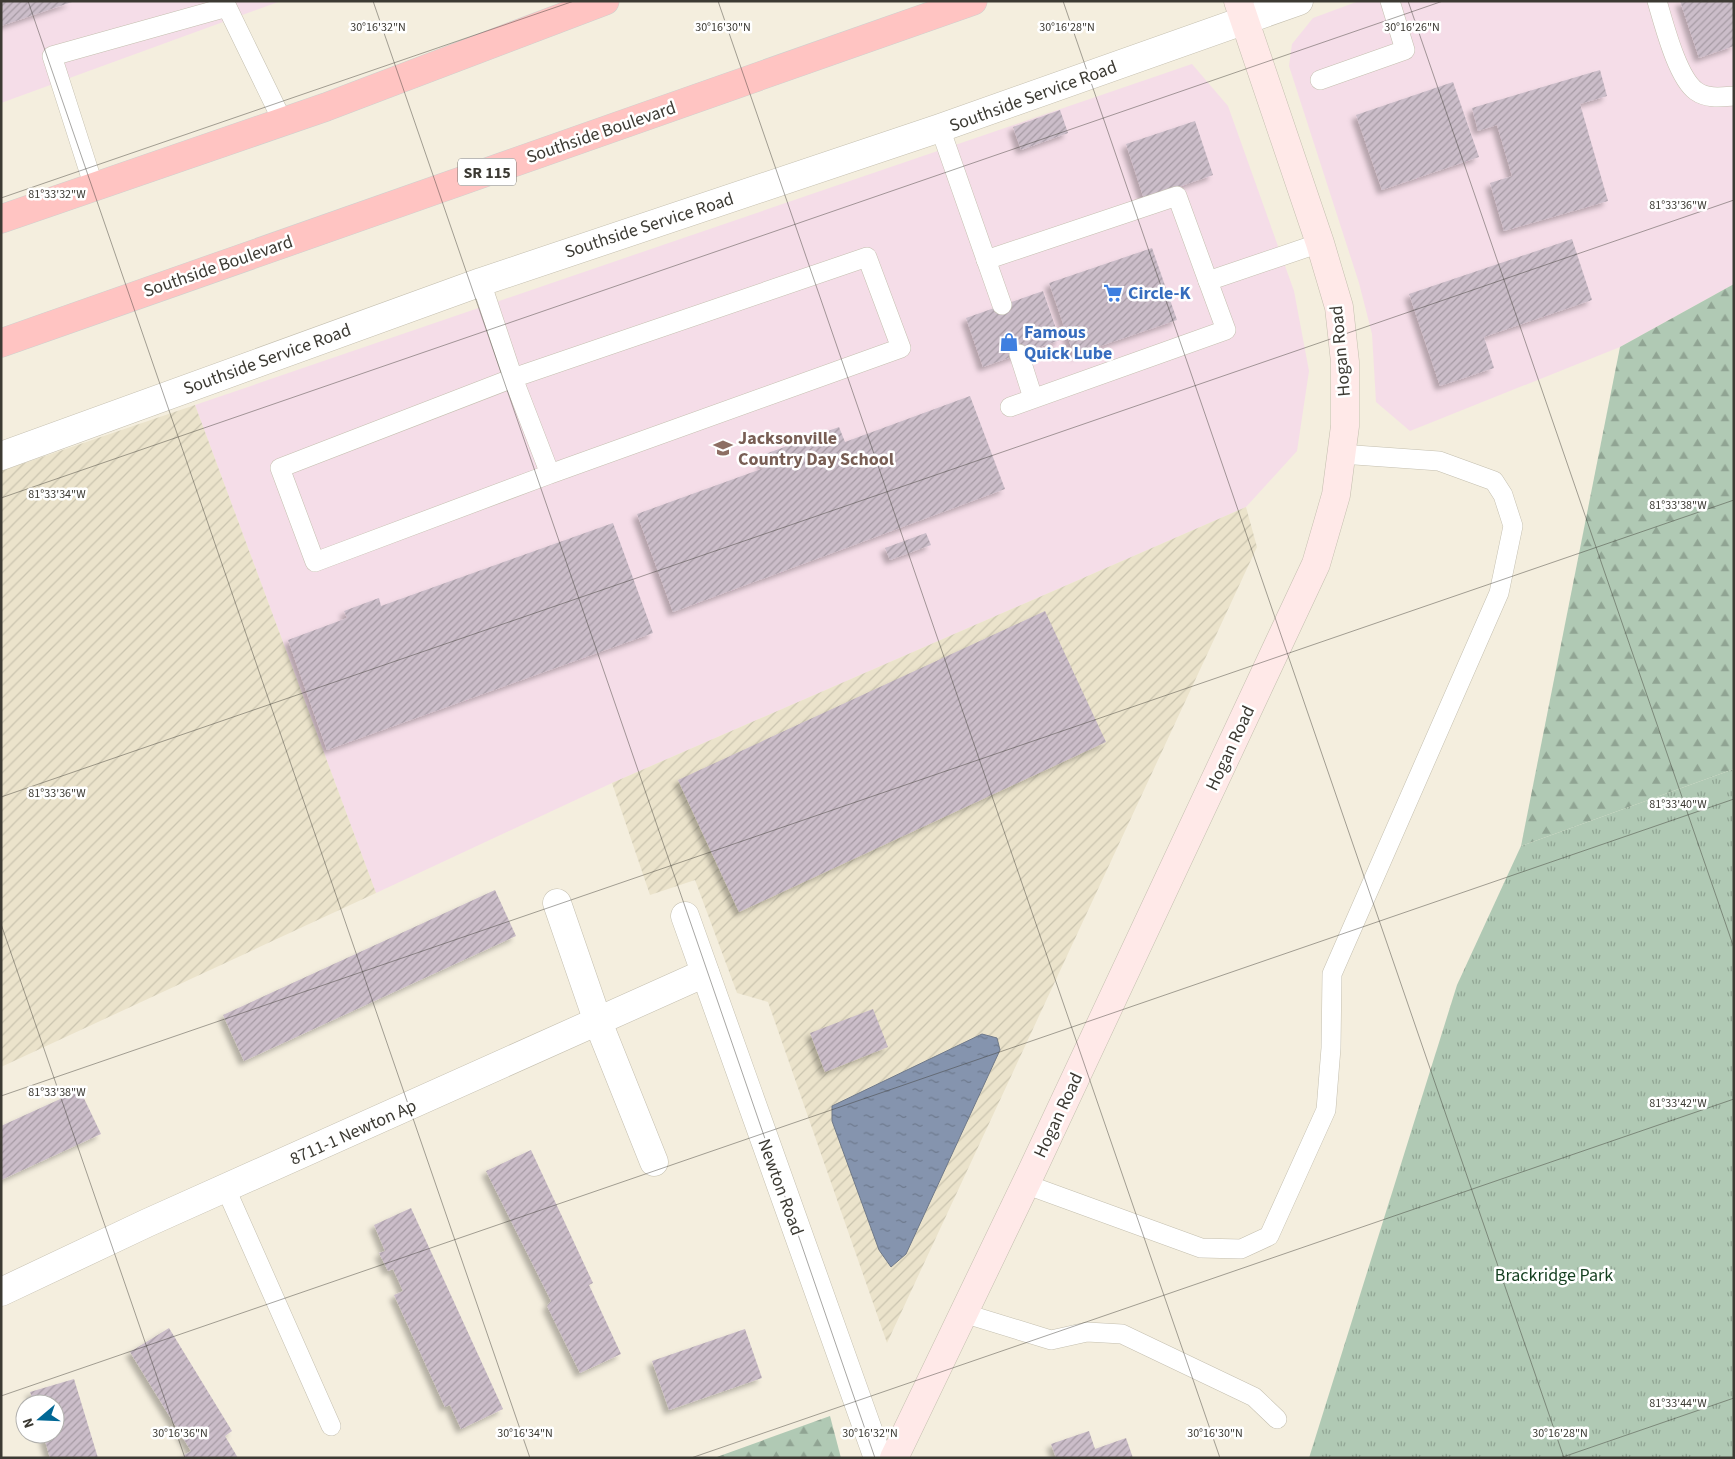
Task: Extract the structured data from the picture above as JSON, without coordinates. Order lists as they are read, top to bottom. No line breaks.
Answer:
{"streets":{"highway":["Southside Boulevard","SR 115"],"main road":["Hogan Road"],"street":["Southside Service Road","8711-1 Newton Ap","Newton Road"]},"crossings":[["Southside Service Road","Hogan Road"],["8711-1 Newton Ap","Newton Road"]],"parks":["Brackridge Park"],"places":{"supermarket":["Circle-K"],"shop":["Famous Quick Lube"],"school or university":["Jacksonville Country Day School"]},"north":"left","coordinates":["30°16'26\"N","30°16'32\"N","30°16'30\"N","30°16'28\"N","81°33'32\"W","81°33'36\"W","81°33'34\"W","81°33'38\"W","81°33'40\"W","81°33'42\"W","81°33'44\"W","30°16'36\"N","30°16'34\"N"]}
